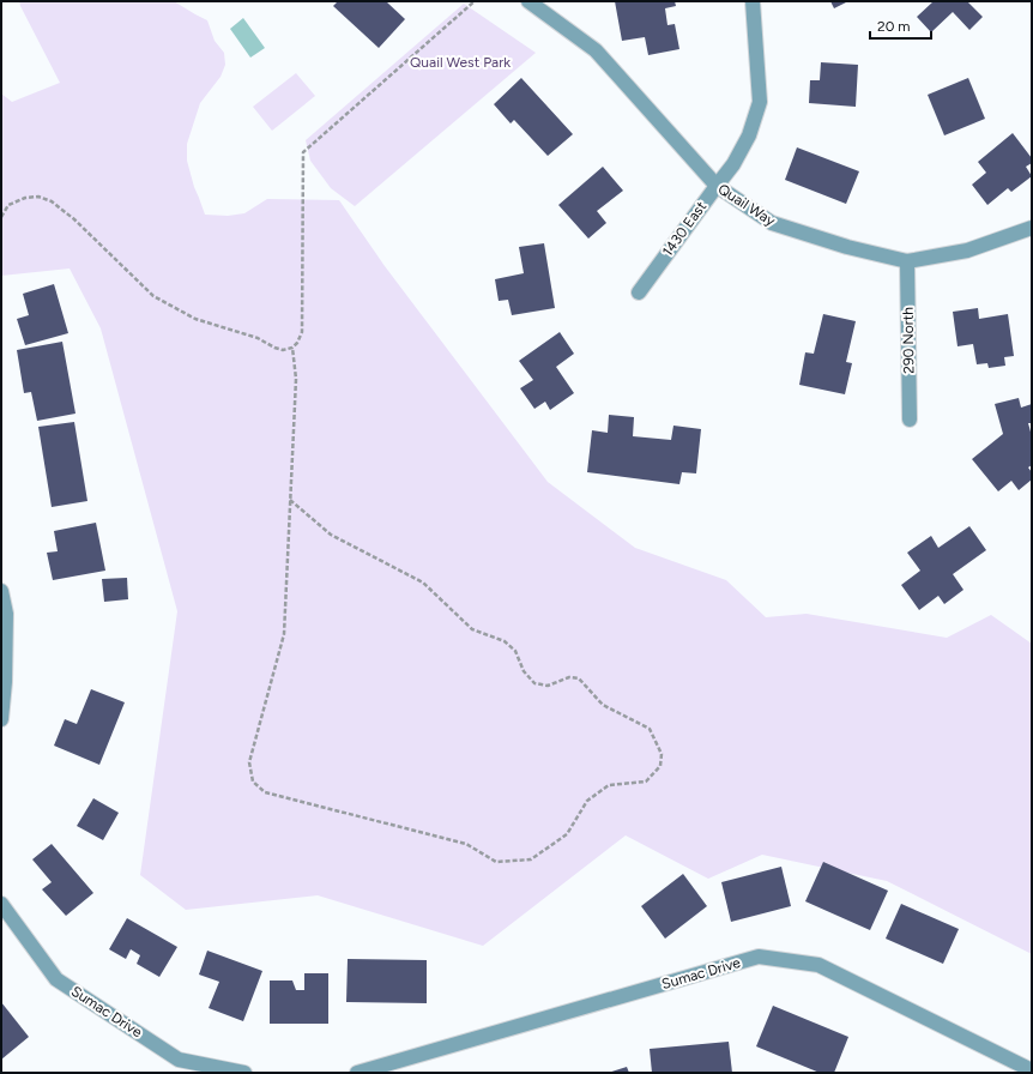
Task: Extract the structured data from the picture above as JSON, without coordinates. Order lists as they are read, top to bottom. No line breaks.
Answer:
{"streets":{"street":["Quail Way","1430 East","290 North","Sumac Drive"]},"crossings":[["Quail Way","1430 East"],["Quail Way","290 North"]],"parks":["Quail West Park"],"scale_bar":"20 m"}
